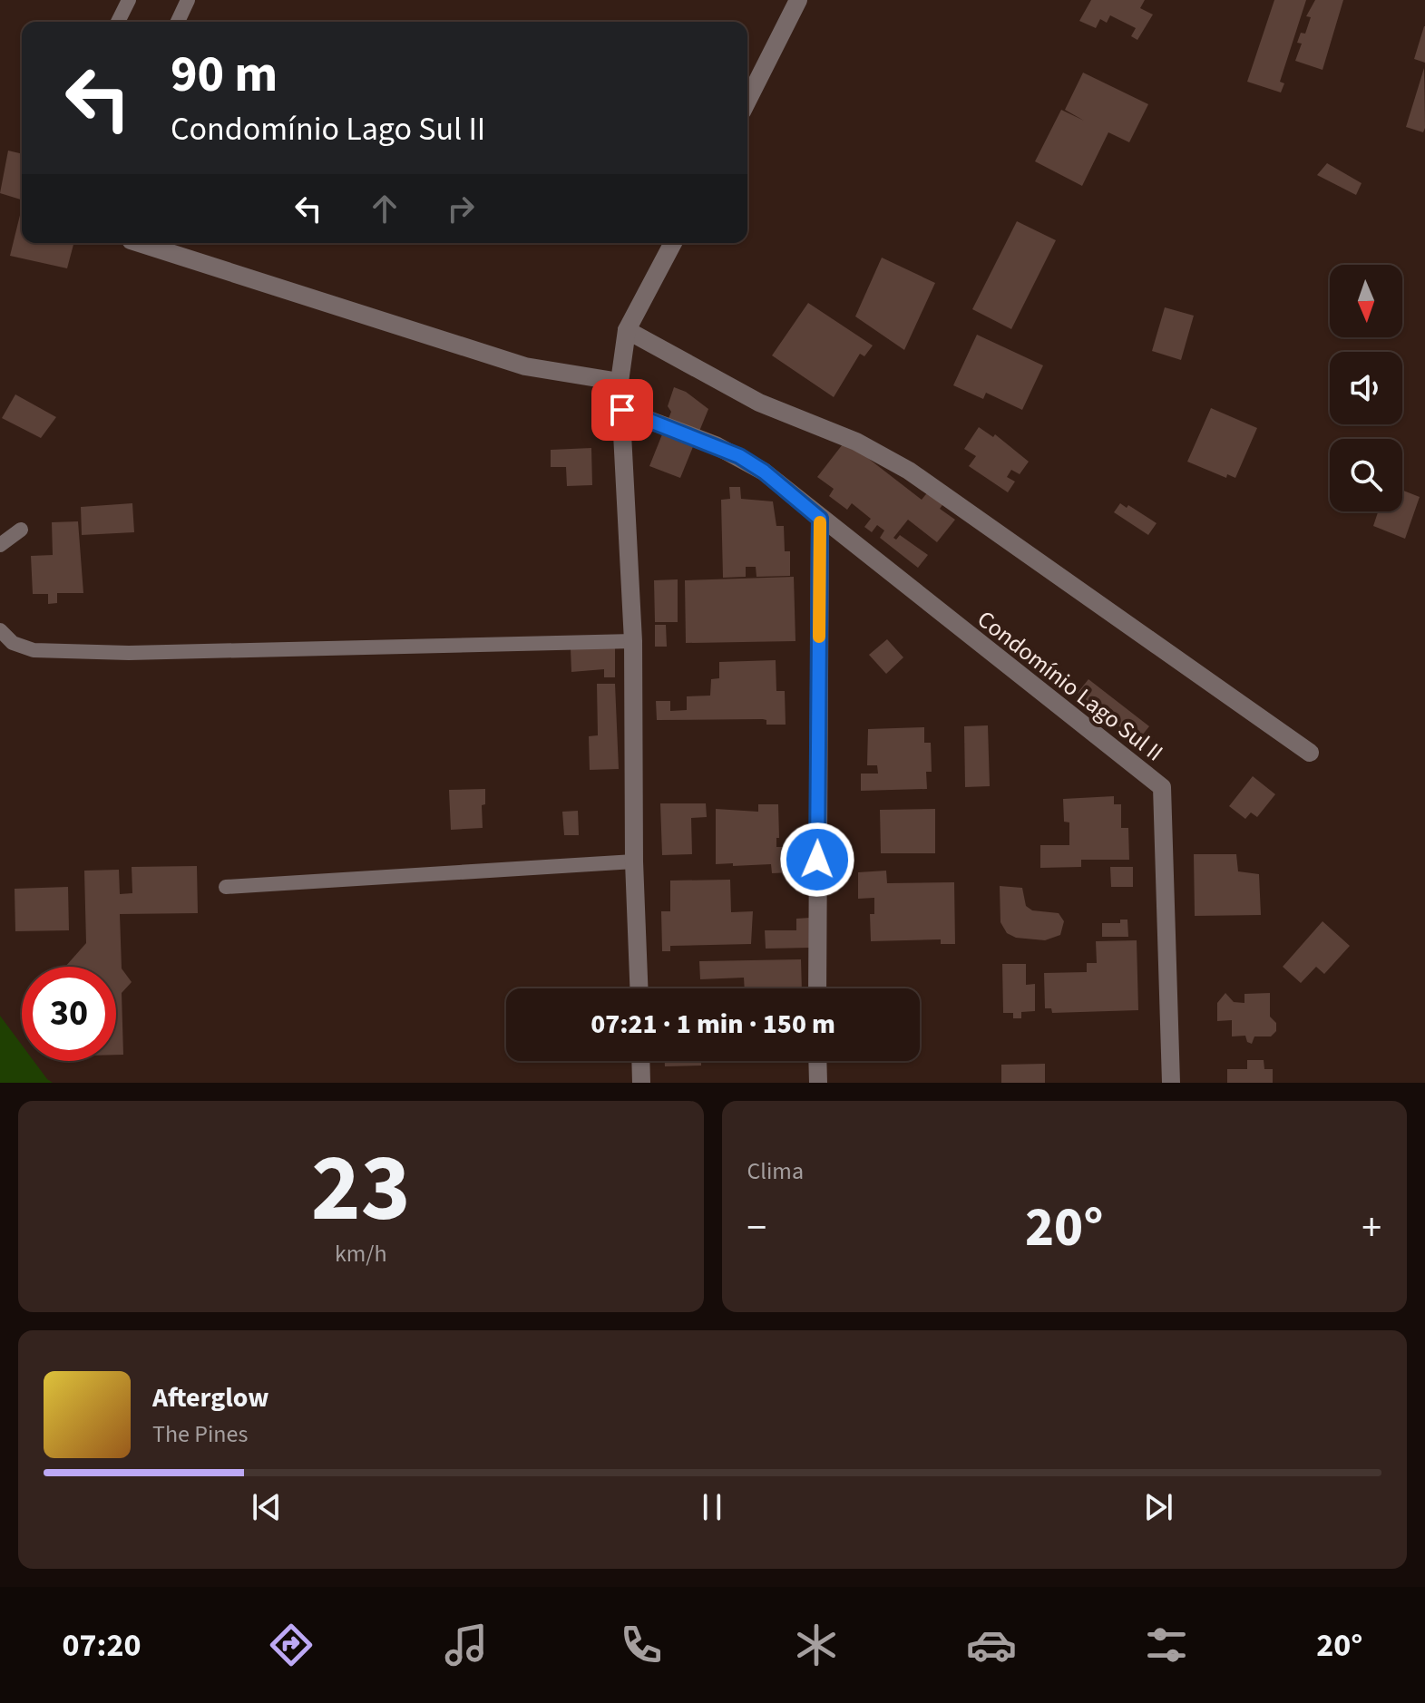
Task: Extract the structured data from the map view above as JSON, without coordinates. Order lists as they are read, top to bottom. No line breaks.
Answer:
{"streets":{"street":["Condomínio Lago Sul II"]},"north":"bottom","page":{"turn":["90 m","Condomínio Lago Sul II"],"limit":"30","trip":"07:21 · 1 min · 150 m","tile":[["23","km/h"],"Clima"],"heat":["−","20°","+"],"song":["Afterglow","The Pines"],"tabs":["07:20","20°"]}}
